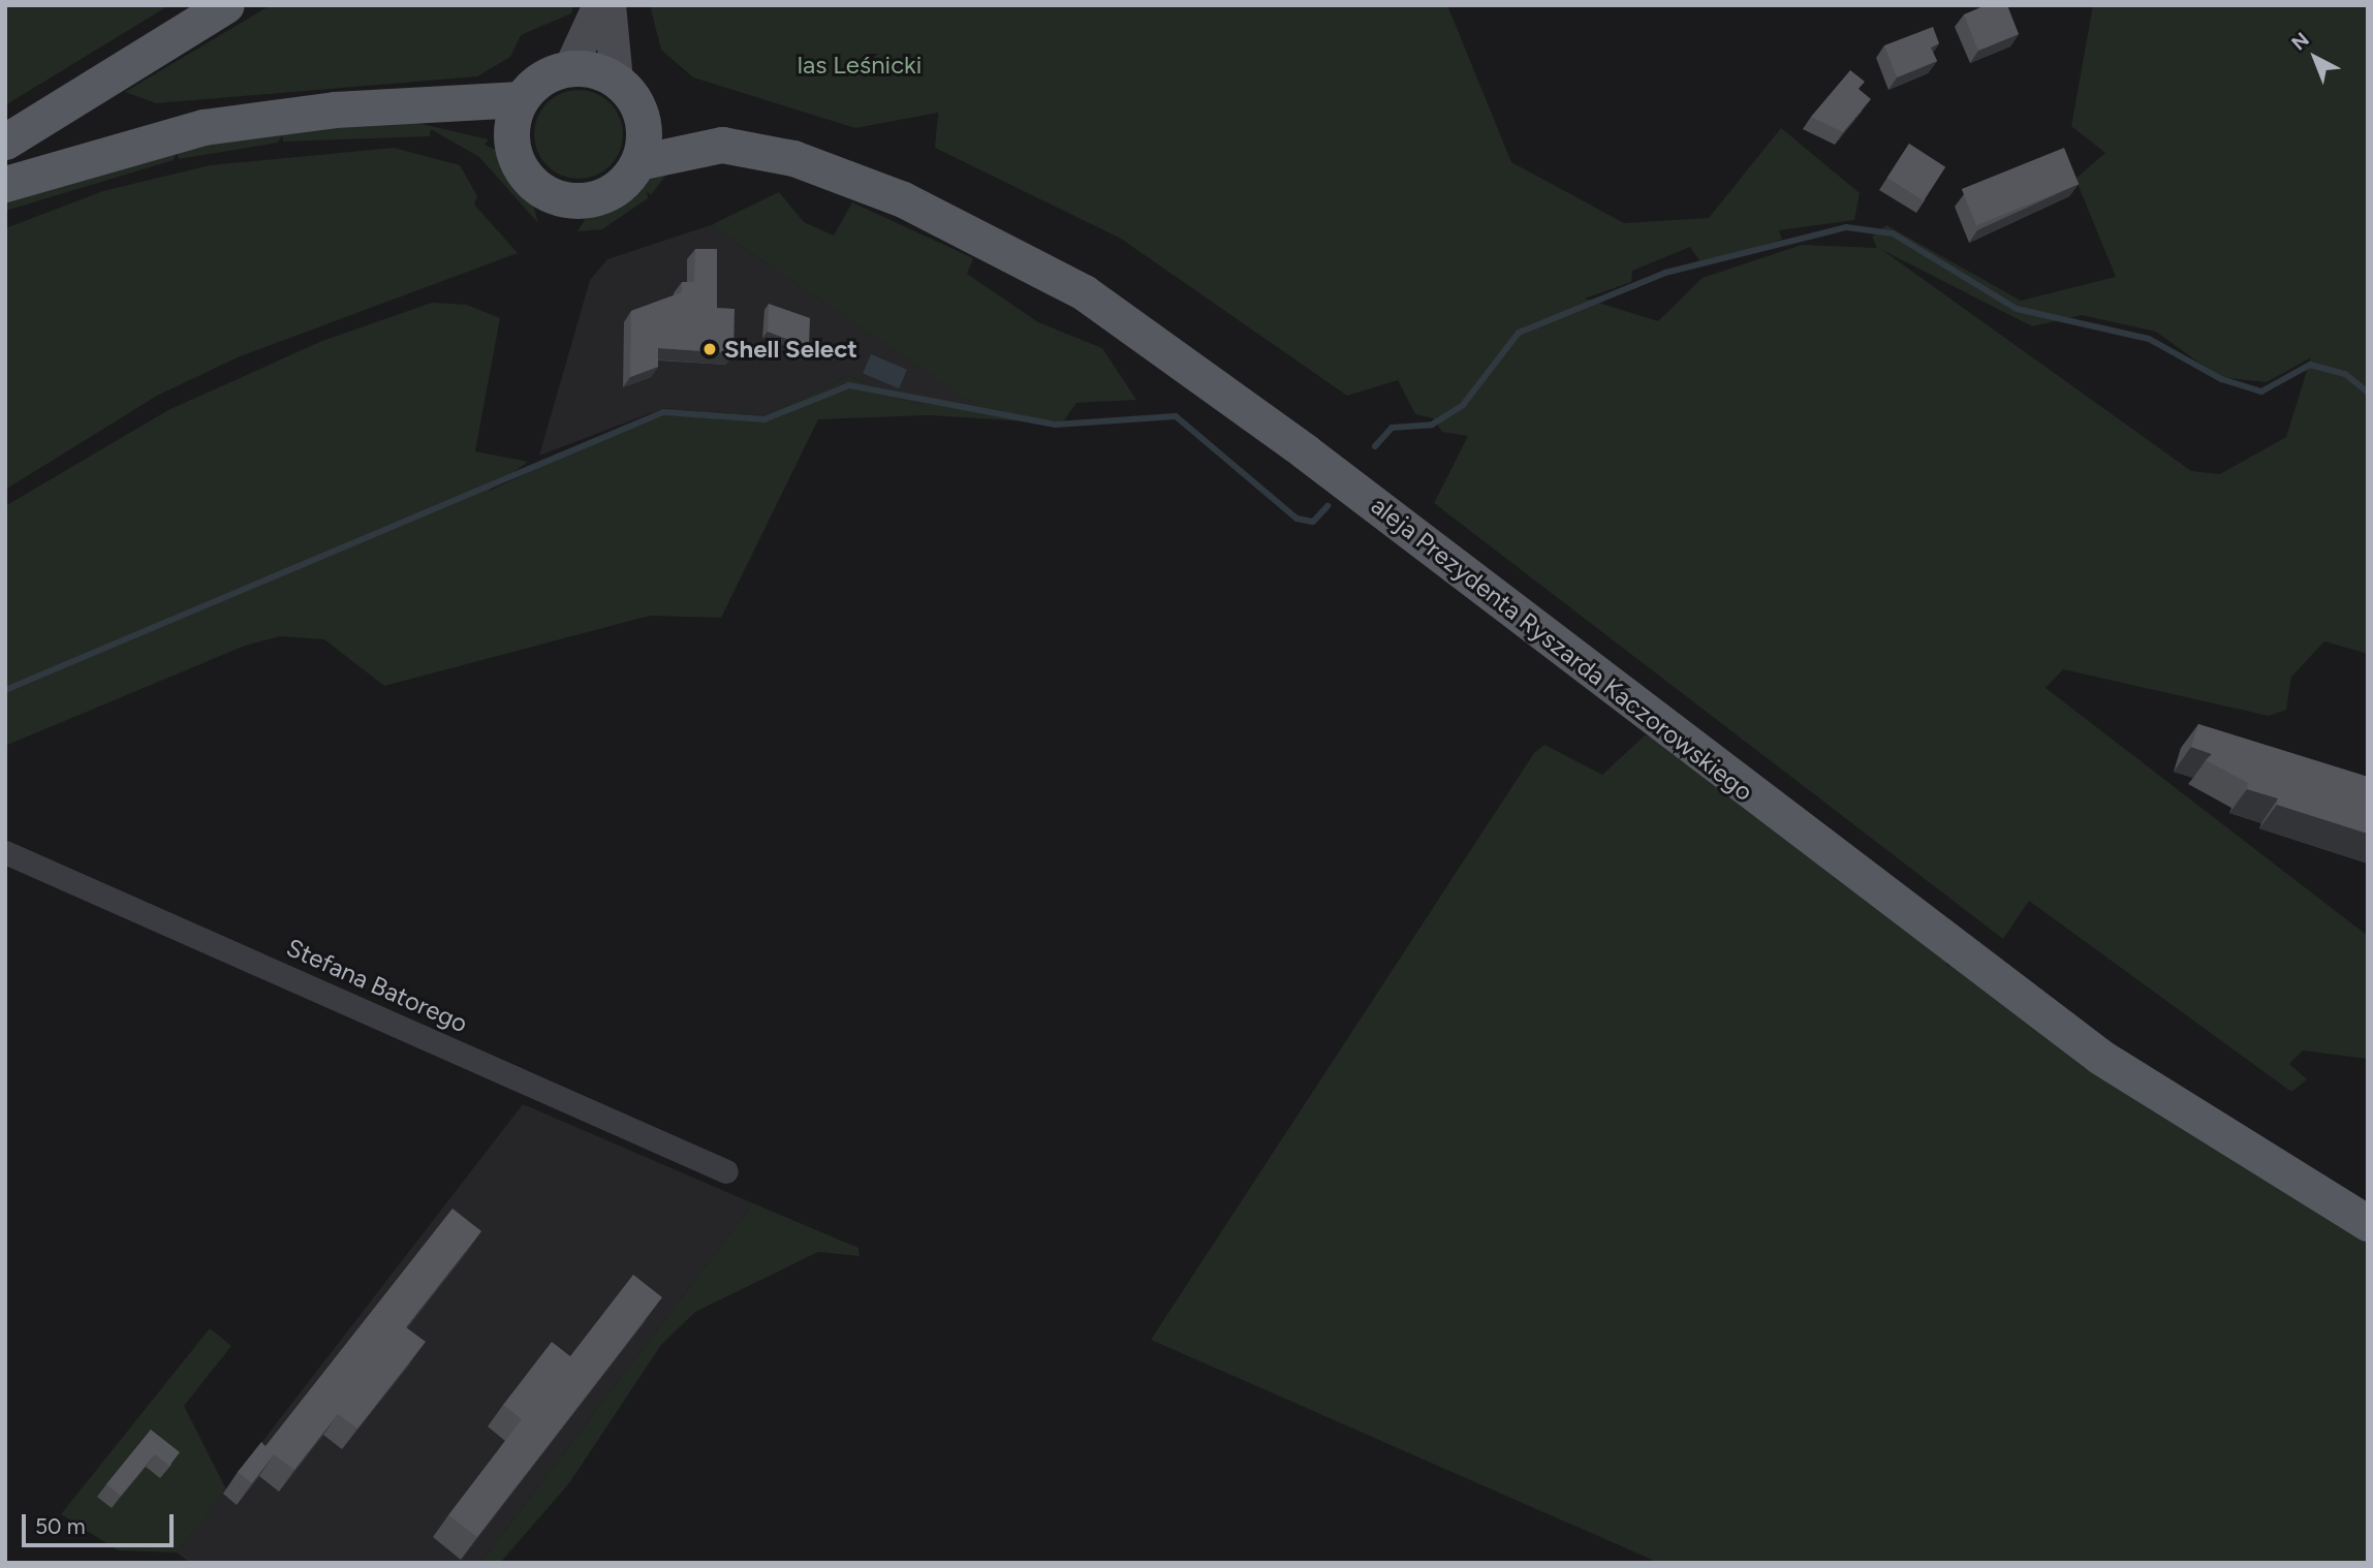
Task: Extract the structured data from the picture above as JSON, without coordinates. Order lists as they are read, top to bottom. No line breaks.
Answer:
{"streets":{"main road":["aleja Prezydenta Ryszarda Kaczorowskiego"],"street":["Stefana Batorego"]},"parks":["las Leśnicki"],"places":["Shell Select"],"scale_bar":"50 m","north":"top left"}
